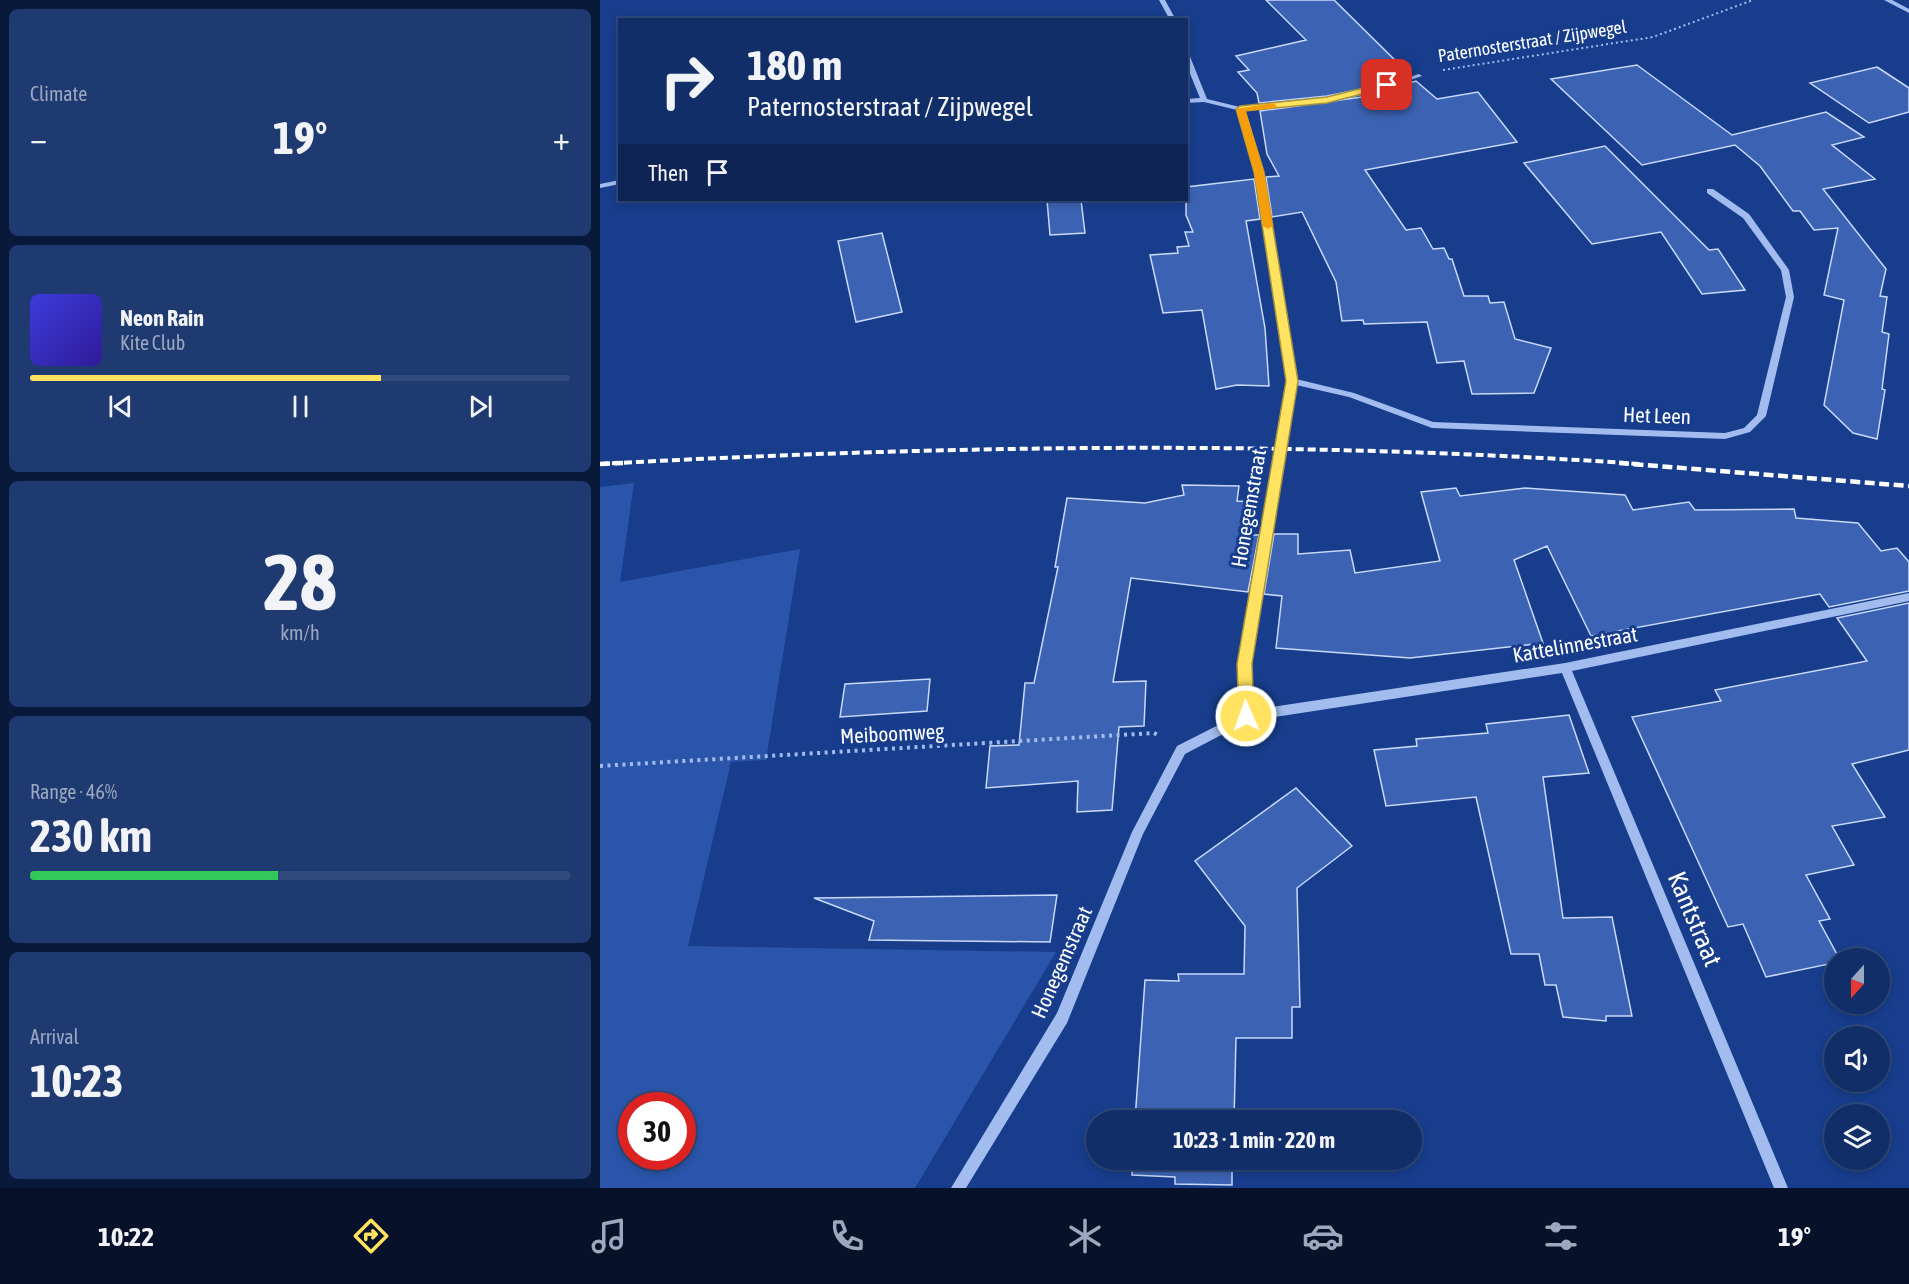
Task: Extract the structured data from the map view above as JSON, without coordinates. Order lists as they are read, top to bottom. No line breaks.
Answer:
{"streets":{"street":["Paternosterstraat / Zijpwegel","Het Leen","Honegemstraat","Kattelinnestraat","Kantstraat"],"path":["Meiboomweg"]},"crossings":[["Paternosterstraat / Zijpwegel","Honegemstraat"],["Het Leen","Honegemstraat"],["Honegemstraat","Kattelinnestraat"],["Honegemstraat","Meiboomweg"],["Kattelinnestraat","Kantstraat"]],"north":"bottom","page":{"tile":["Climate",["28","km/h"],["Range · 46%","230 km"],["Arrival","10:23"]],"turn":["180 m","Paternosterstraat / Zijpwegel"],"heat":["−","19°","+"],"then":"Then","song":["Neon Rain","Kite Club"],"limit":"30","trip":"10:23 · 1 min · 220 m","tabs":["10:22","19°"]}}
